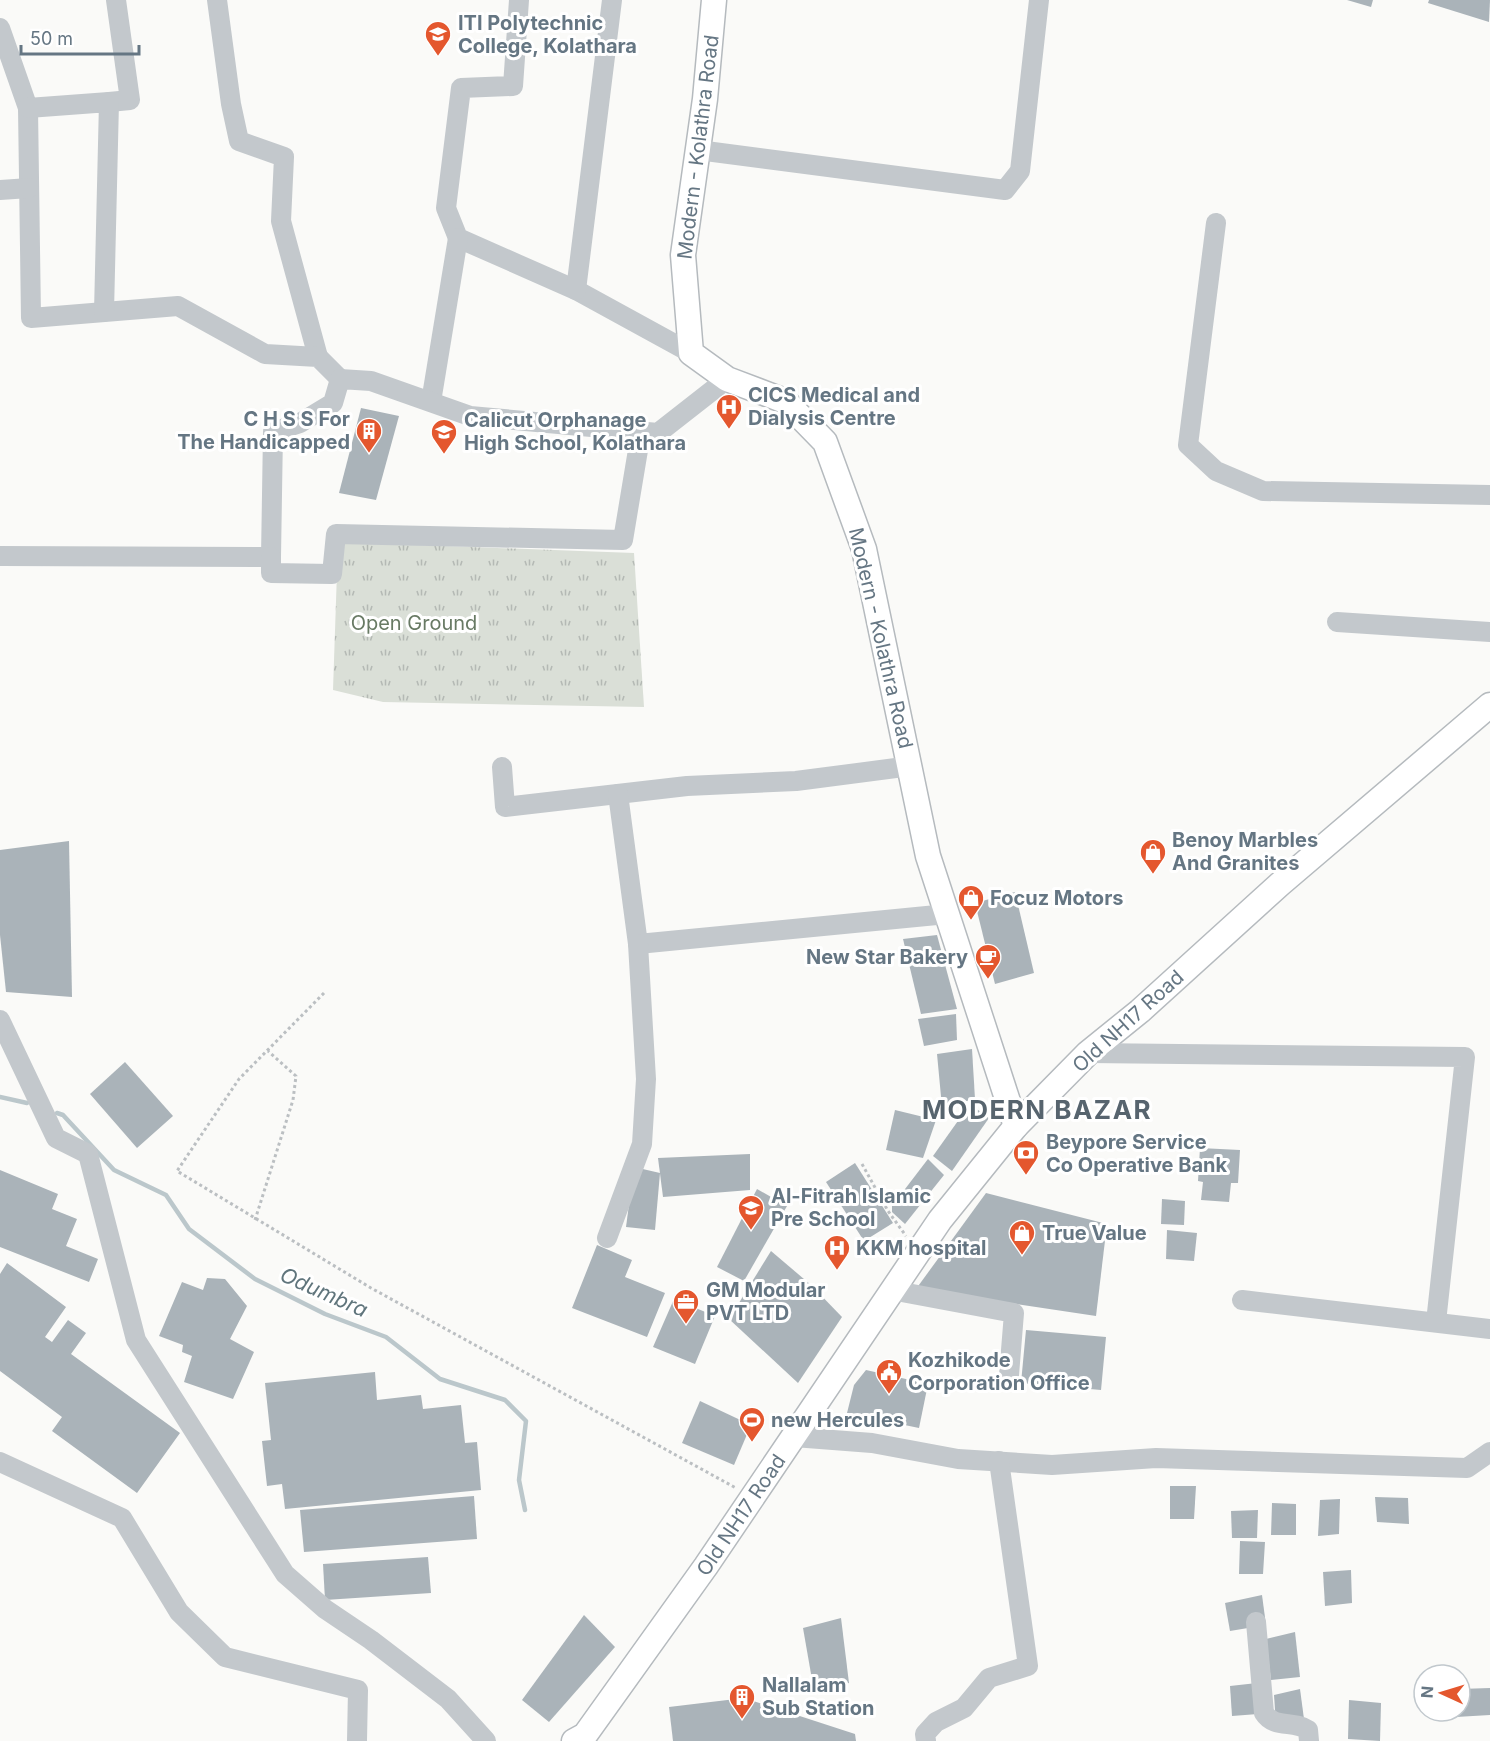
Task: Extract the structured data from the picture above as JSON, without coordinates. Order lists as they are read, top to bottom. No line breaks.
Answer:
{"streets":{"main road":["Modern - Kolathra Road","Old NH17 Road"]},"crossings":[["Modern - Kolathra Road","Old NH17 Road"]],"districts":["MODERN BAZAR"],"water":["Odumbra"],"parks":["Open Ground"],"places":{"school or university":["ITI Polytechnic College, Kolathara","Calicut Orphanage High School, Kolathara","Al-Fitrah Islamic Pre School"],"hospital":["CICS Medical and Dialysis Centre","KKM hospital"],"building":["C H S S For The Handicapped","Nallalam Sub Station"],"shop":["Benoy Marbles And Granites","Focuz Motors","True Value"],"cafe":["New Star Bakery"],"bank":["Beypore Service Co Operative Bank"],"office":["GM Modular PVT LTD"],"public building":["Kozhikode Corporation Office"],"sports":["new Hercules"]},"scale_bar":"50 m","north":"left"}
